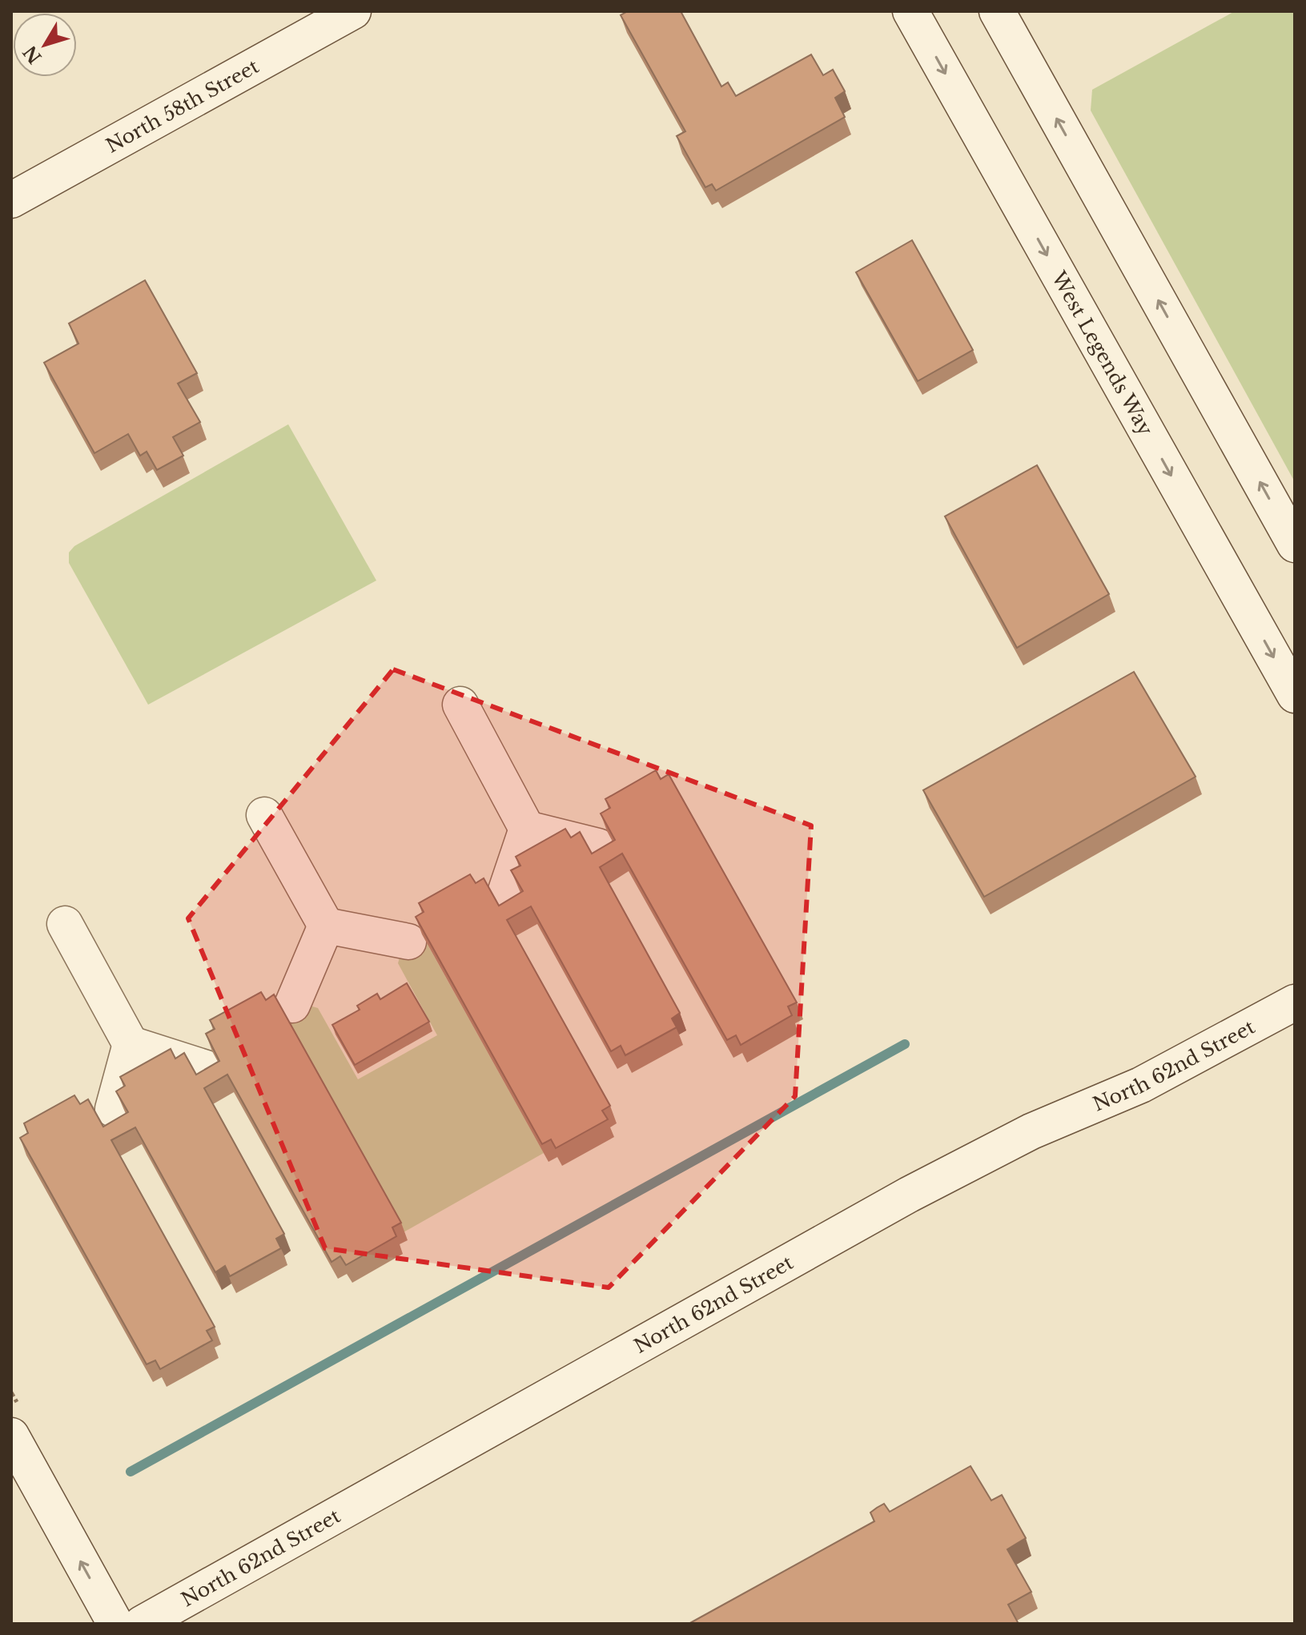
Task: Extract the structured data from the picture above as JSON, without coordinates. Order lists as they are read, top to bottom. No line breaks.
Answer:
{"streets":{"street":["North 58th Street","West Legends Way","North 62nd Street"]},"north":"bottom left"}
